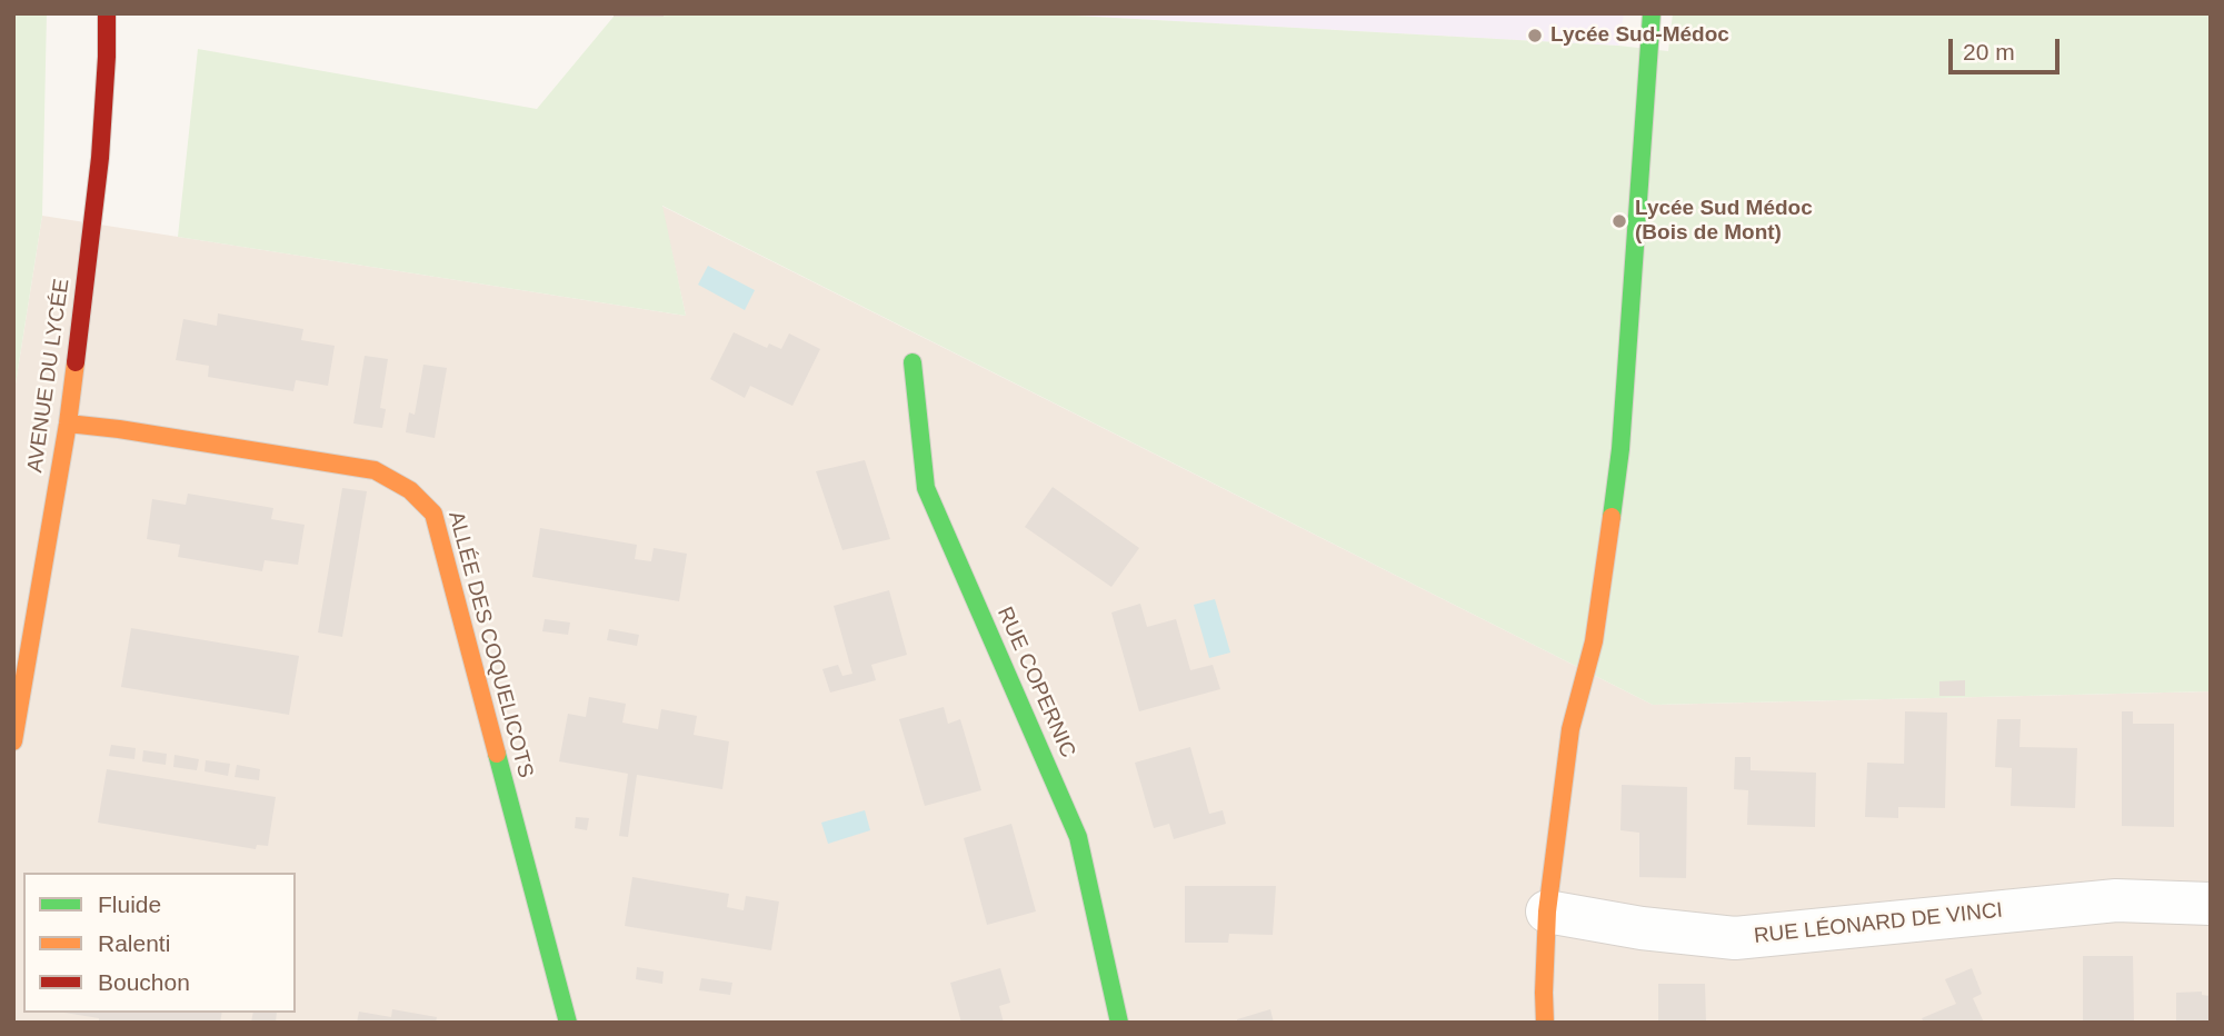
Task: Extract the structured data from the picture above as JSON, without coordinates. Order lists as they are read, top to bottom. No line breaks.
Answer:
{"streets":{"street":["AVENUE DU LYCÉE","ALLÉE DES COQUELICOTS","RUE COPERNIC","RUE LÉONARD DE VINCI"]},"crossings":[["AVENUE DU LYCÉE","ALLÉE DES COQUELICOTS"]],"places":["Lycée Sud-Médoc","Lycée Sud Médoc (Bois de Mont)"],"legend":["Fluide","Ralenti","Bouchon"],"scale_bar":"20 m"}
